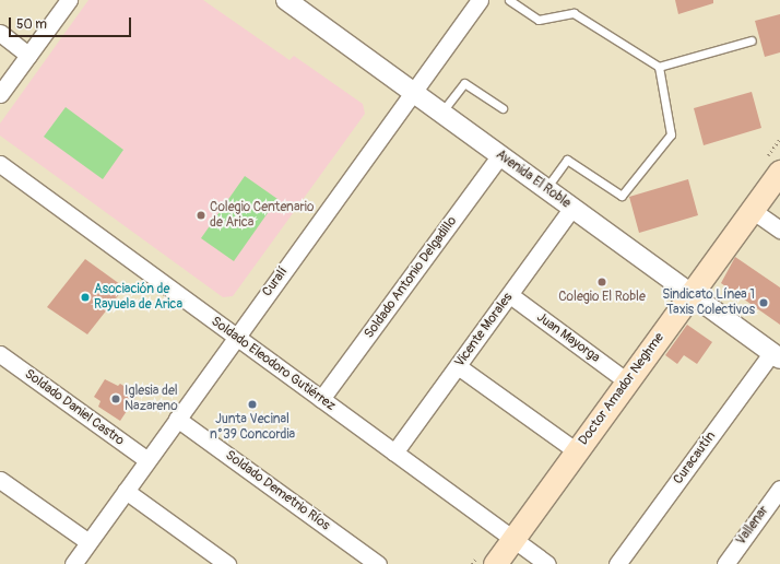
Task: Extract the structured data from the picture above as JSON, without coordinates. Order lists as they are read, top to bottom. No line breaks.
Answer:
{"streets":{"main road":["Doctor Amador Neghme"],"street":["Avenida El Roble","Soldado Antonio Delgadillo","Curalí","Vicente Morales","Juan Mayorga","Soldado Eleodoro Gutiérrez","Soldado Daniel Castro","Curacautín","Soldado Demetrio Ríos","Vallenar"]},"crossings":[["Avenida El Roble","Soldado Antonio Delgadillo"],["Avenida El Roble","Curalí"],["Avenida El Roble","Vicente Morales"],["Avenida El Roble","Doctor Amador Neghme"],["Avenida El Roble","Curacautín"],["Soldado Antonio Delgadillo","Soldado Eleodoro Gutiérrez"],["Curalí","Soldado Eleodoro Gutiérrez"],["Curalí","Soldado Daniel Castro"],["Curalí","Soldado Demetrio Ríos"],["Vicente Morales","Juan Mayorga"],["Vicente Morales","Soldado Eleodoro Gutiérrez"],["Juan Mayorga","Doctor Amador Neghme"],["Soldado Eleodoro Gutiérrez","Doctor Amador Neghme"]],"places":["Colegio Centenario de Arica","Colegio El Roble","Asociación de Rayuela de Arica","Sindicato Línea 1 Taxis Colectivos","Iglesia del Nazareno","Junta Vecinal n°39 Concordia"],"scale_bar":"50 m"}
